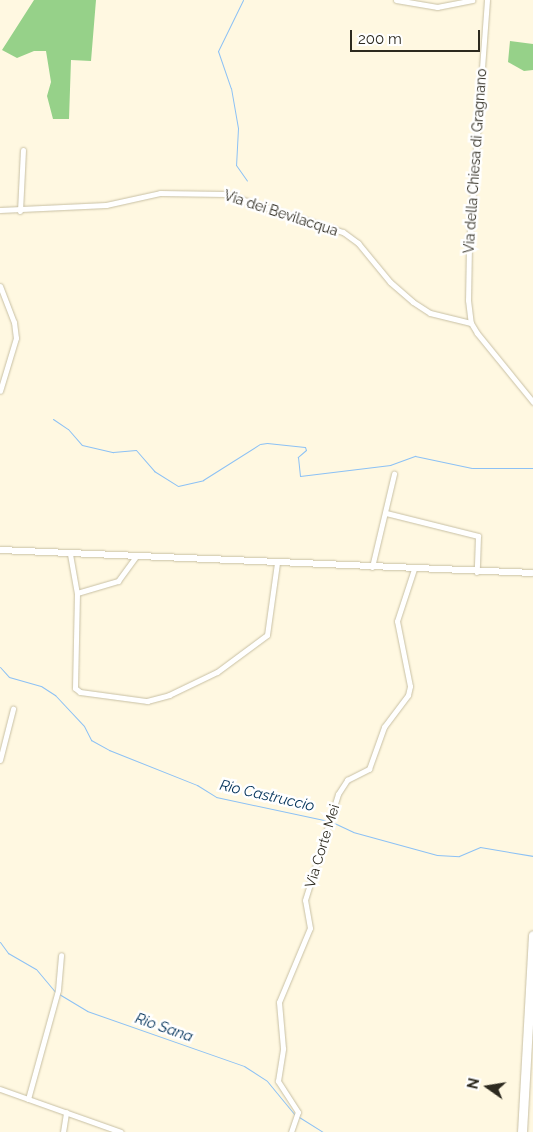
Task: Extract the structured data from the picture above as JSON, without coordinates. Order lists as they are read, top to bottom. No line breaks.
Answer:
{"streets":{"street":["Via della Chiesa di Gragnano","Via dei Bevilacqua","Via Corte Mei"]},"crossings":[["Via della Chiesa di Gragnano","Via dei Bevilacqua"]],"water":["Rio Castruccio","Rio Sana"],"scale_bar":"200 m","north":"left"}
